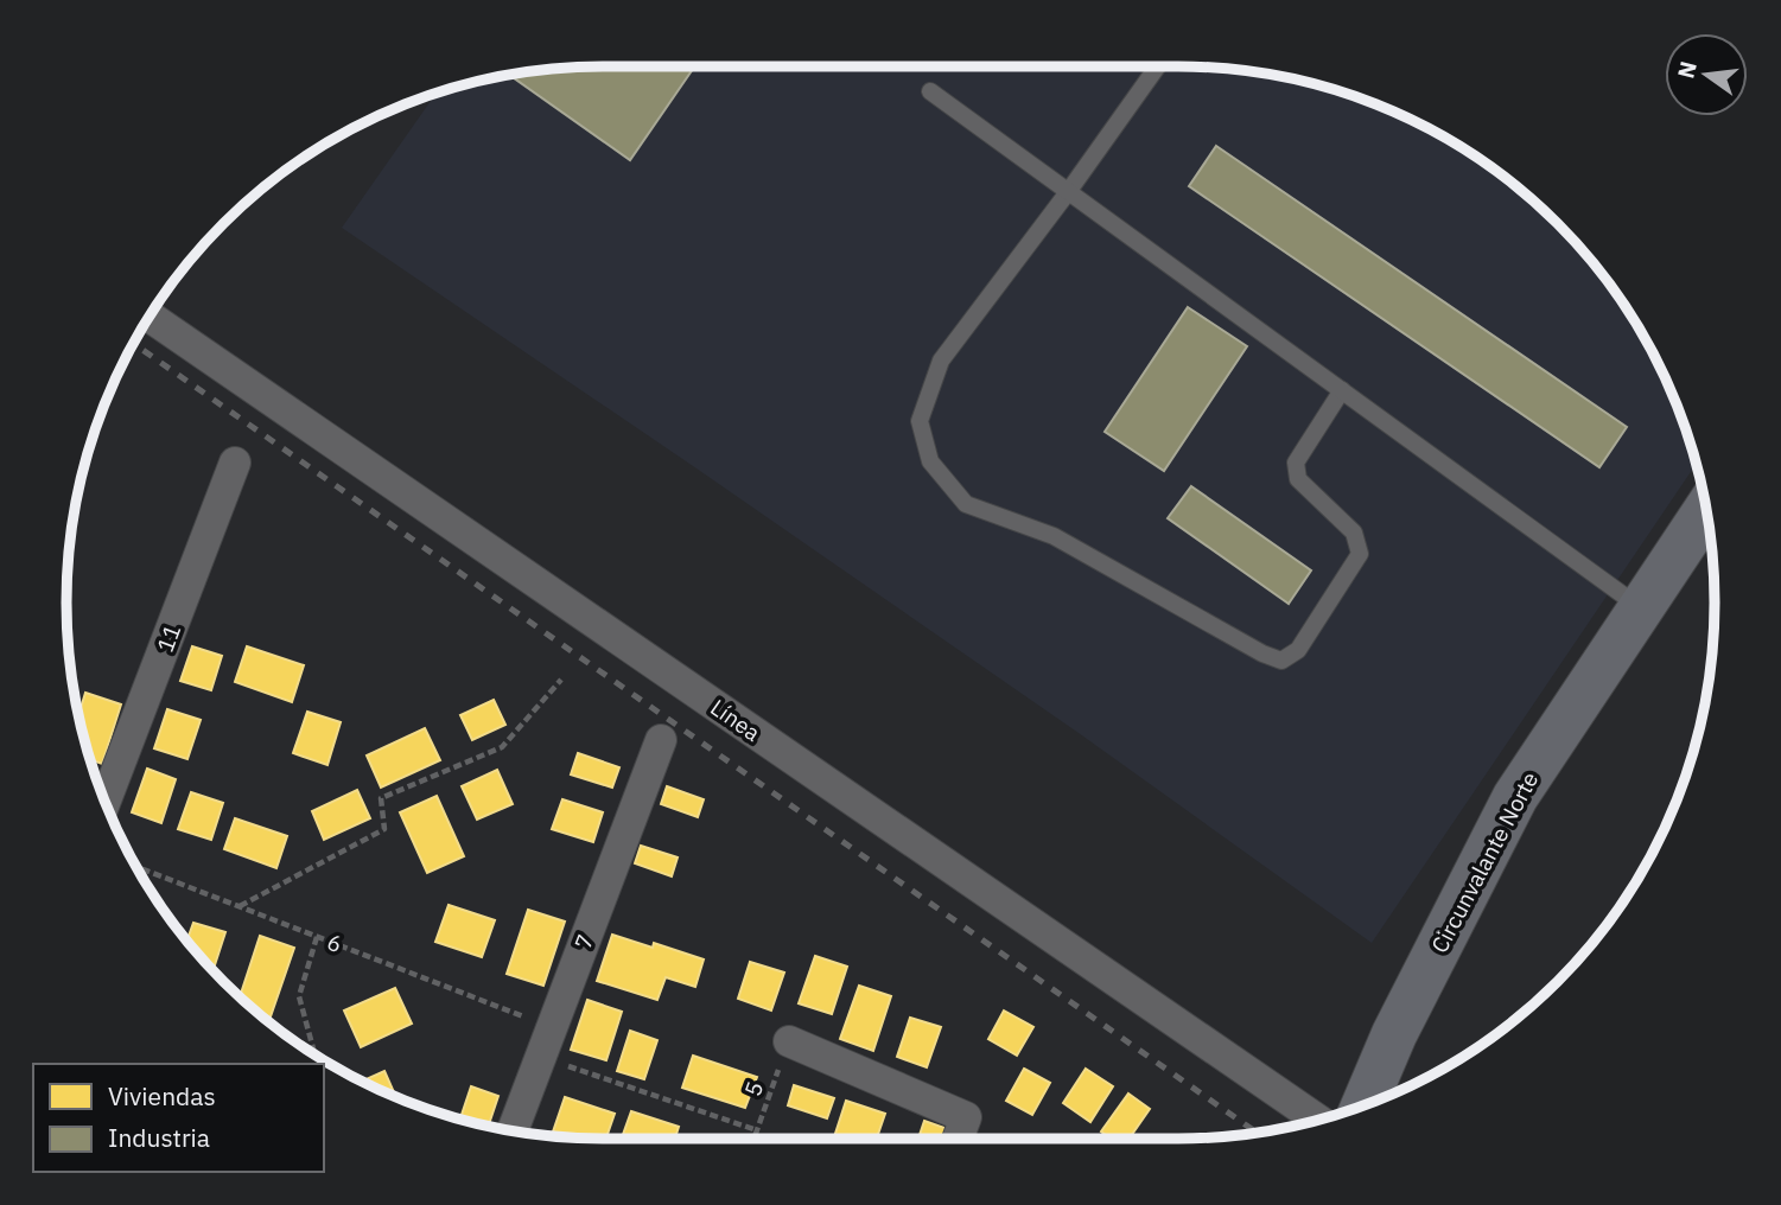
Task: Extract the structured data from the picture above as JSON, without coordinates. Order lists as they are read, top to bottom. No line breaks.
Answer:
{"streets":{"main road":["Circunvalante Norte"],"street":["11","Línea","7"],"path":["6","5"]},"crossings":[["7","6"]],"legend":["Viviendas","Industria"],"north":"left"}
